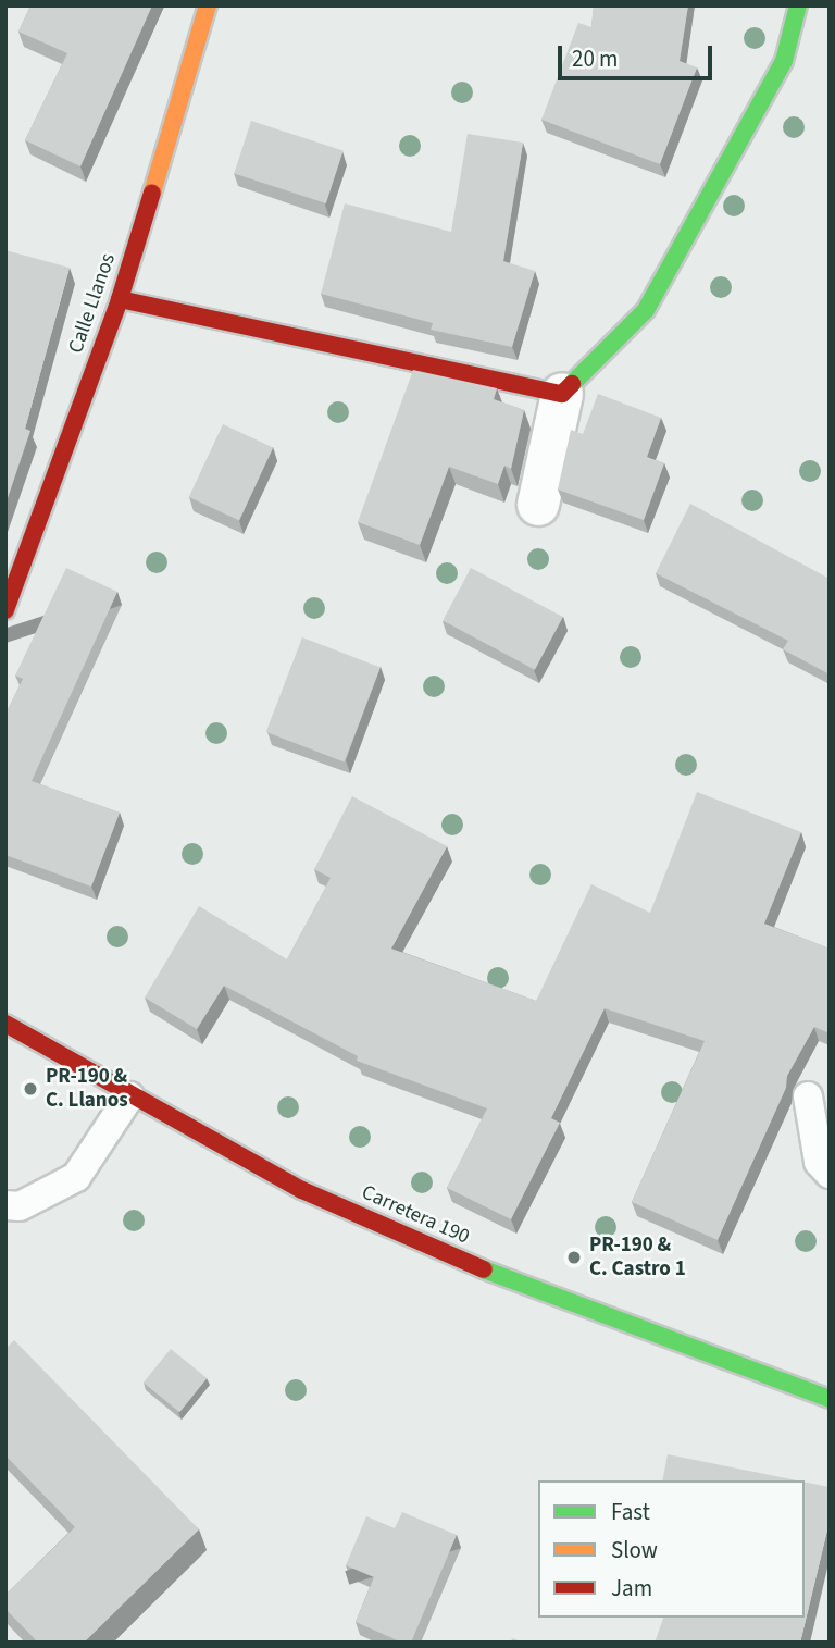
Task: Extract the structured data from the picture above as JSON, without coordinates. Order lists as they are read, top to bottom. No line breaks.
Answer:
{"streets":{"street":["Calle Llanos","Carretera 190"]},"places":["PR-190 & C. Llanos","PR-190 & C. Castro 1"],"legend":["Fast","Slow","Jam"],"scale_bar":"20 m"}
